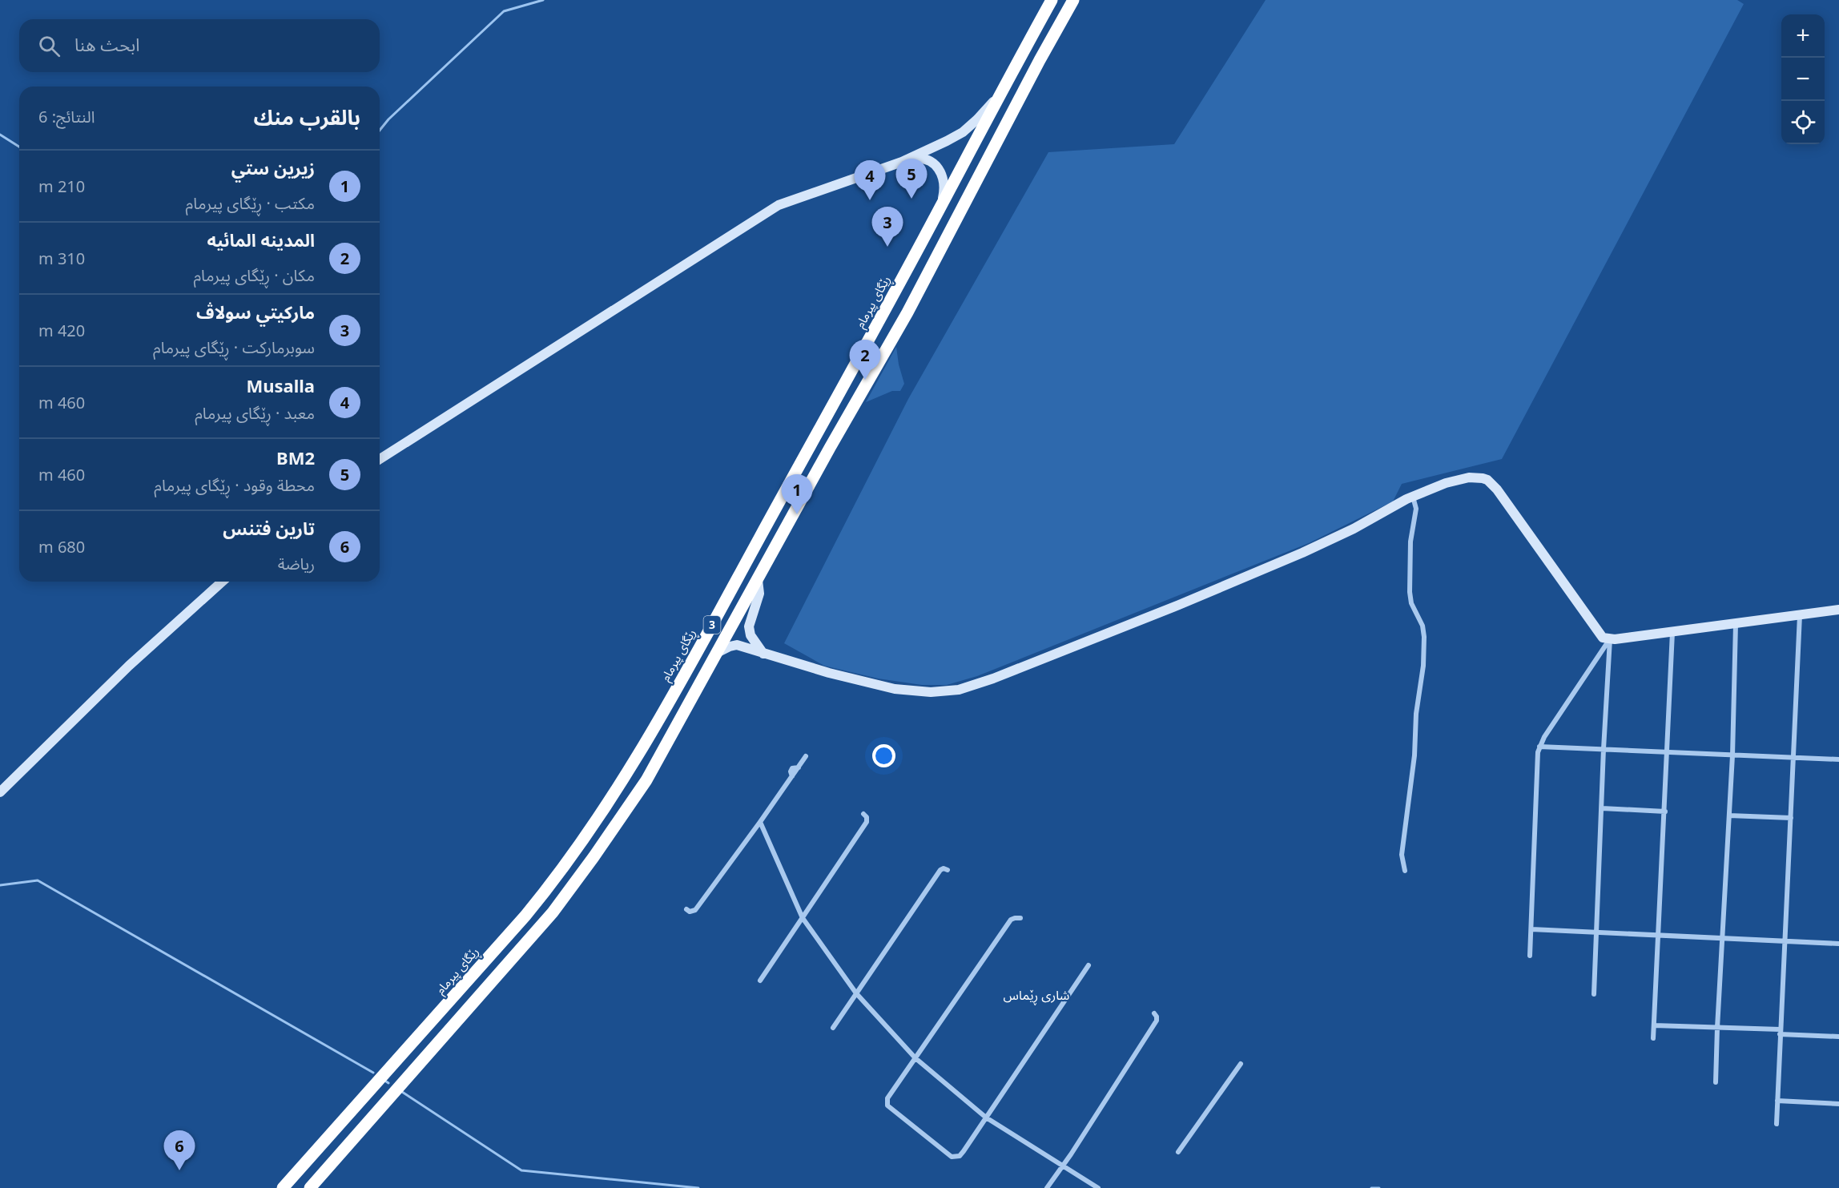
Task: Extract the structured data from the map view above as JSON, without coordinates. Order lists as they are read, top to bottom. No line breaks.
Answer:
{"streets":{"highway":["ڕێگای پیرمام","3"]},"districts":["شاری ڕێماس"],"page":{"map_buttons":["+","−"],"search":"ابحث هنا","heading":["بالقرب منك","النتائج: 6"],"list":[{"mark":"1","name":"زيرين ستي","note":"مكتب · ڕێگای پیرمام","value":"210 m"},{"mark":"2","name":"المدينه المائيه","note":"مكان · ڕێگای پیرمام","value":"310 m"},{"mark":"3","name":"ماركيتي سولاڤ","note":"سوبرماركت · ڕێگای پیرمام","value":"420 m"},{"mark":"4","name":"Musalla","note":"معبد · ڕێگای پیرمام","value":"460 m"},{"mark":"5","name":"BM2","note":"محطة وقود · ڕێگای پیرمام","value":"460 m"},{"mark":"6","name":"تارين فتنس","note":"رياضة","value":"680 m"}],"pins":["5","4","3","2","1","6"]}}
